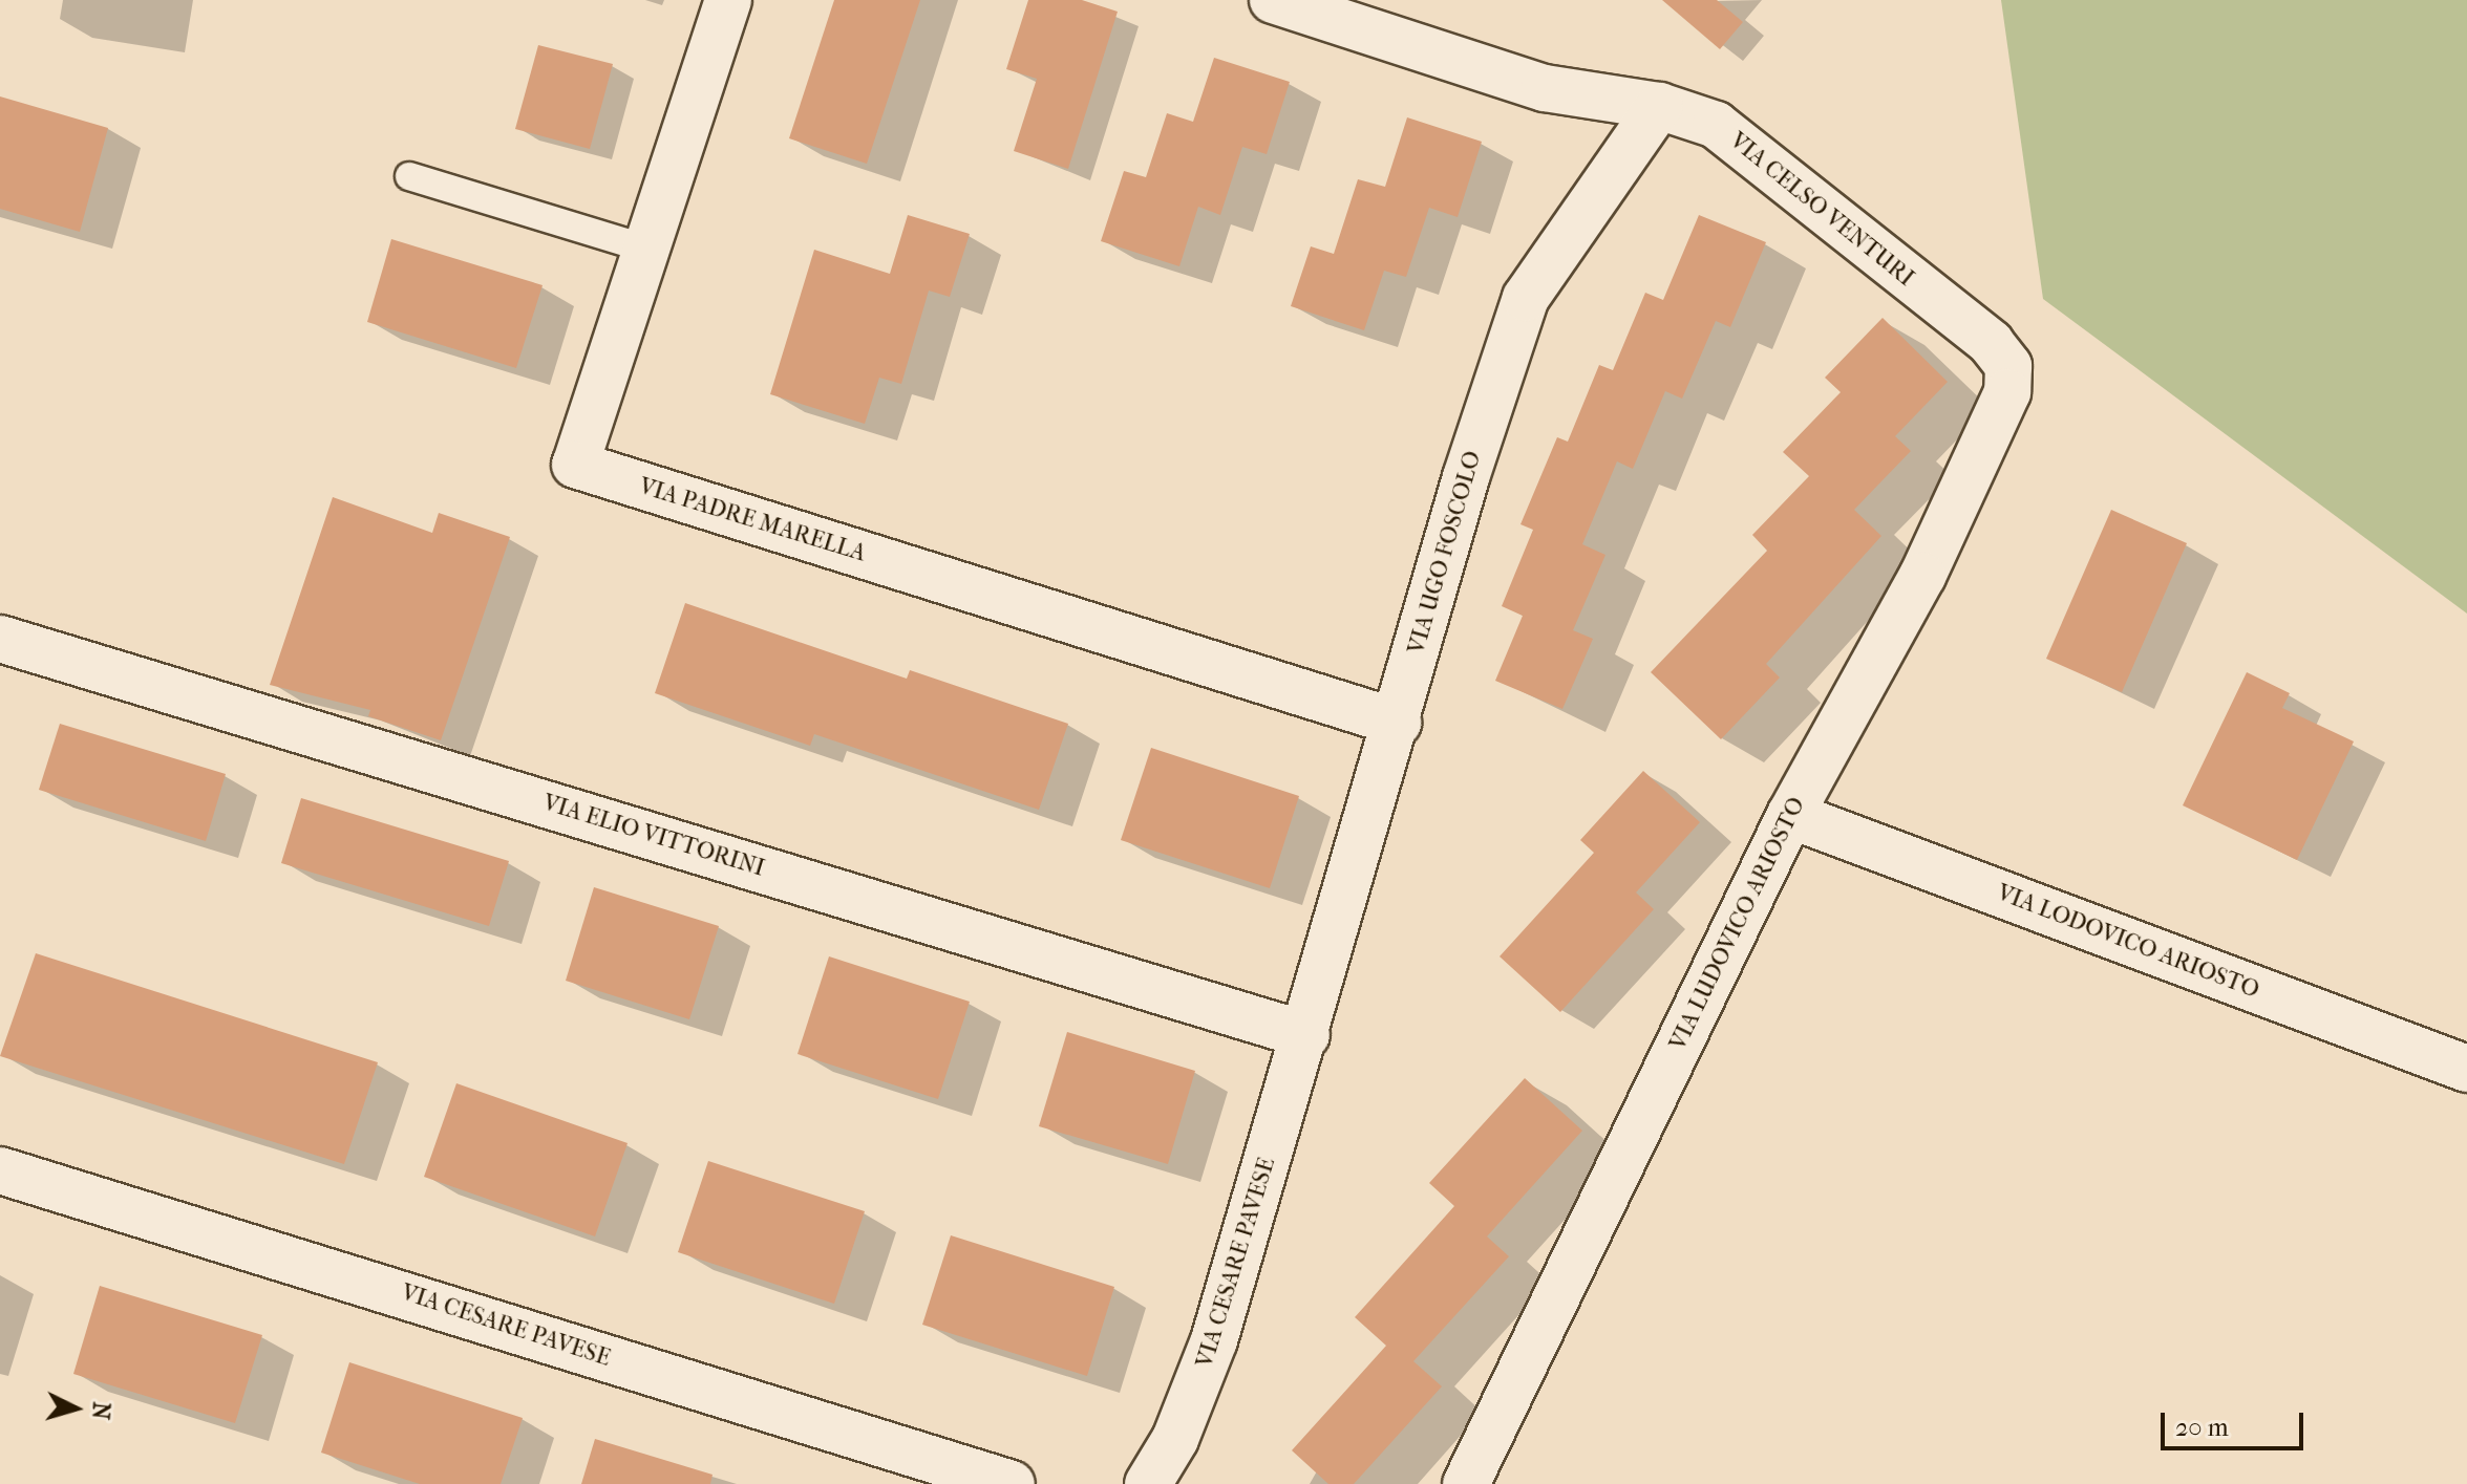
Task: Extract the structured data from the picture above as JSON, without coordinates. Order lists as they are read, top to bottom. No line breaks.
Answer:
{"streets":{"street":["VIA CELSO VENTURI","VIA PADRE MARELLA","VIA UGO FOSCOLO","VIA ELIO VITTORINI","VIA LUDOVICO ARIOSTO","VIA LODOVICO ARIOSTO","VIA CESARE PAVESE"]},"crossings":[["VIA CELSO VENTURI","VIA UGO FOSCOLO"],["VIA CELSO VENTURI","VIA LUDOVICO ARIOSTO"],["VIA PADRE MARELLA","VIA UGO FOSCOLO"],["VIA UGO FOSCOLO","VIA ELIO VITTORINI"],["VIA UGO FOSCOLO","VIA CESARE PAVESE"],["VIA ELIO VITTORINI","VIA CESARE PAVESE"],["VIA LUDOVICO ARIOSTO","VIA LODOVICO ARIOSTO"]],"scale_bar":"20 m","north":"right"}
